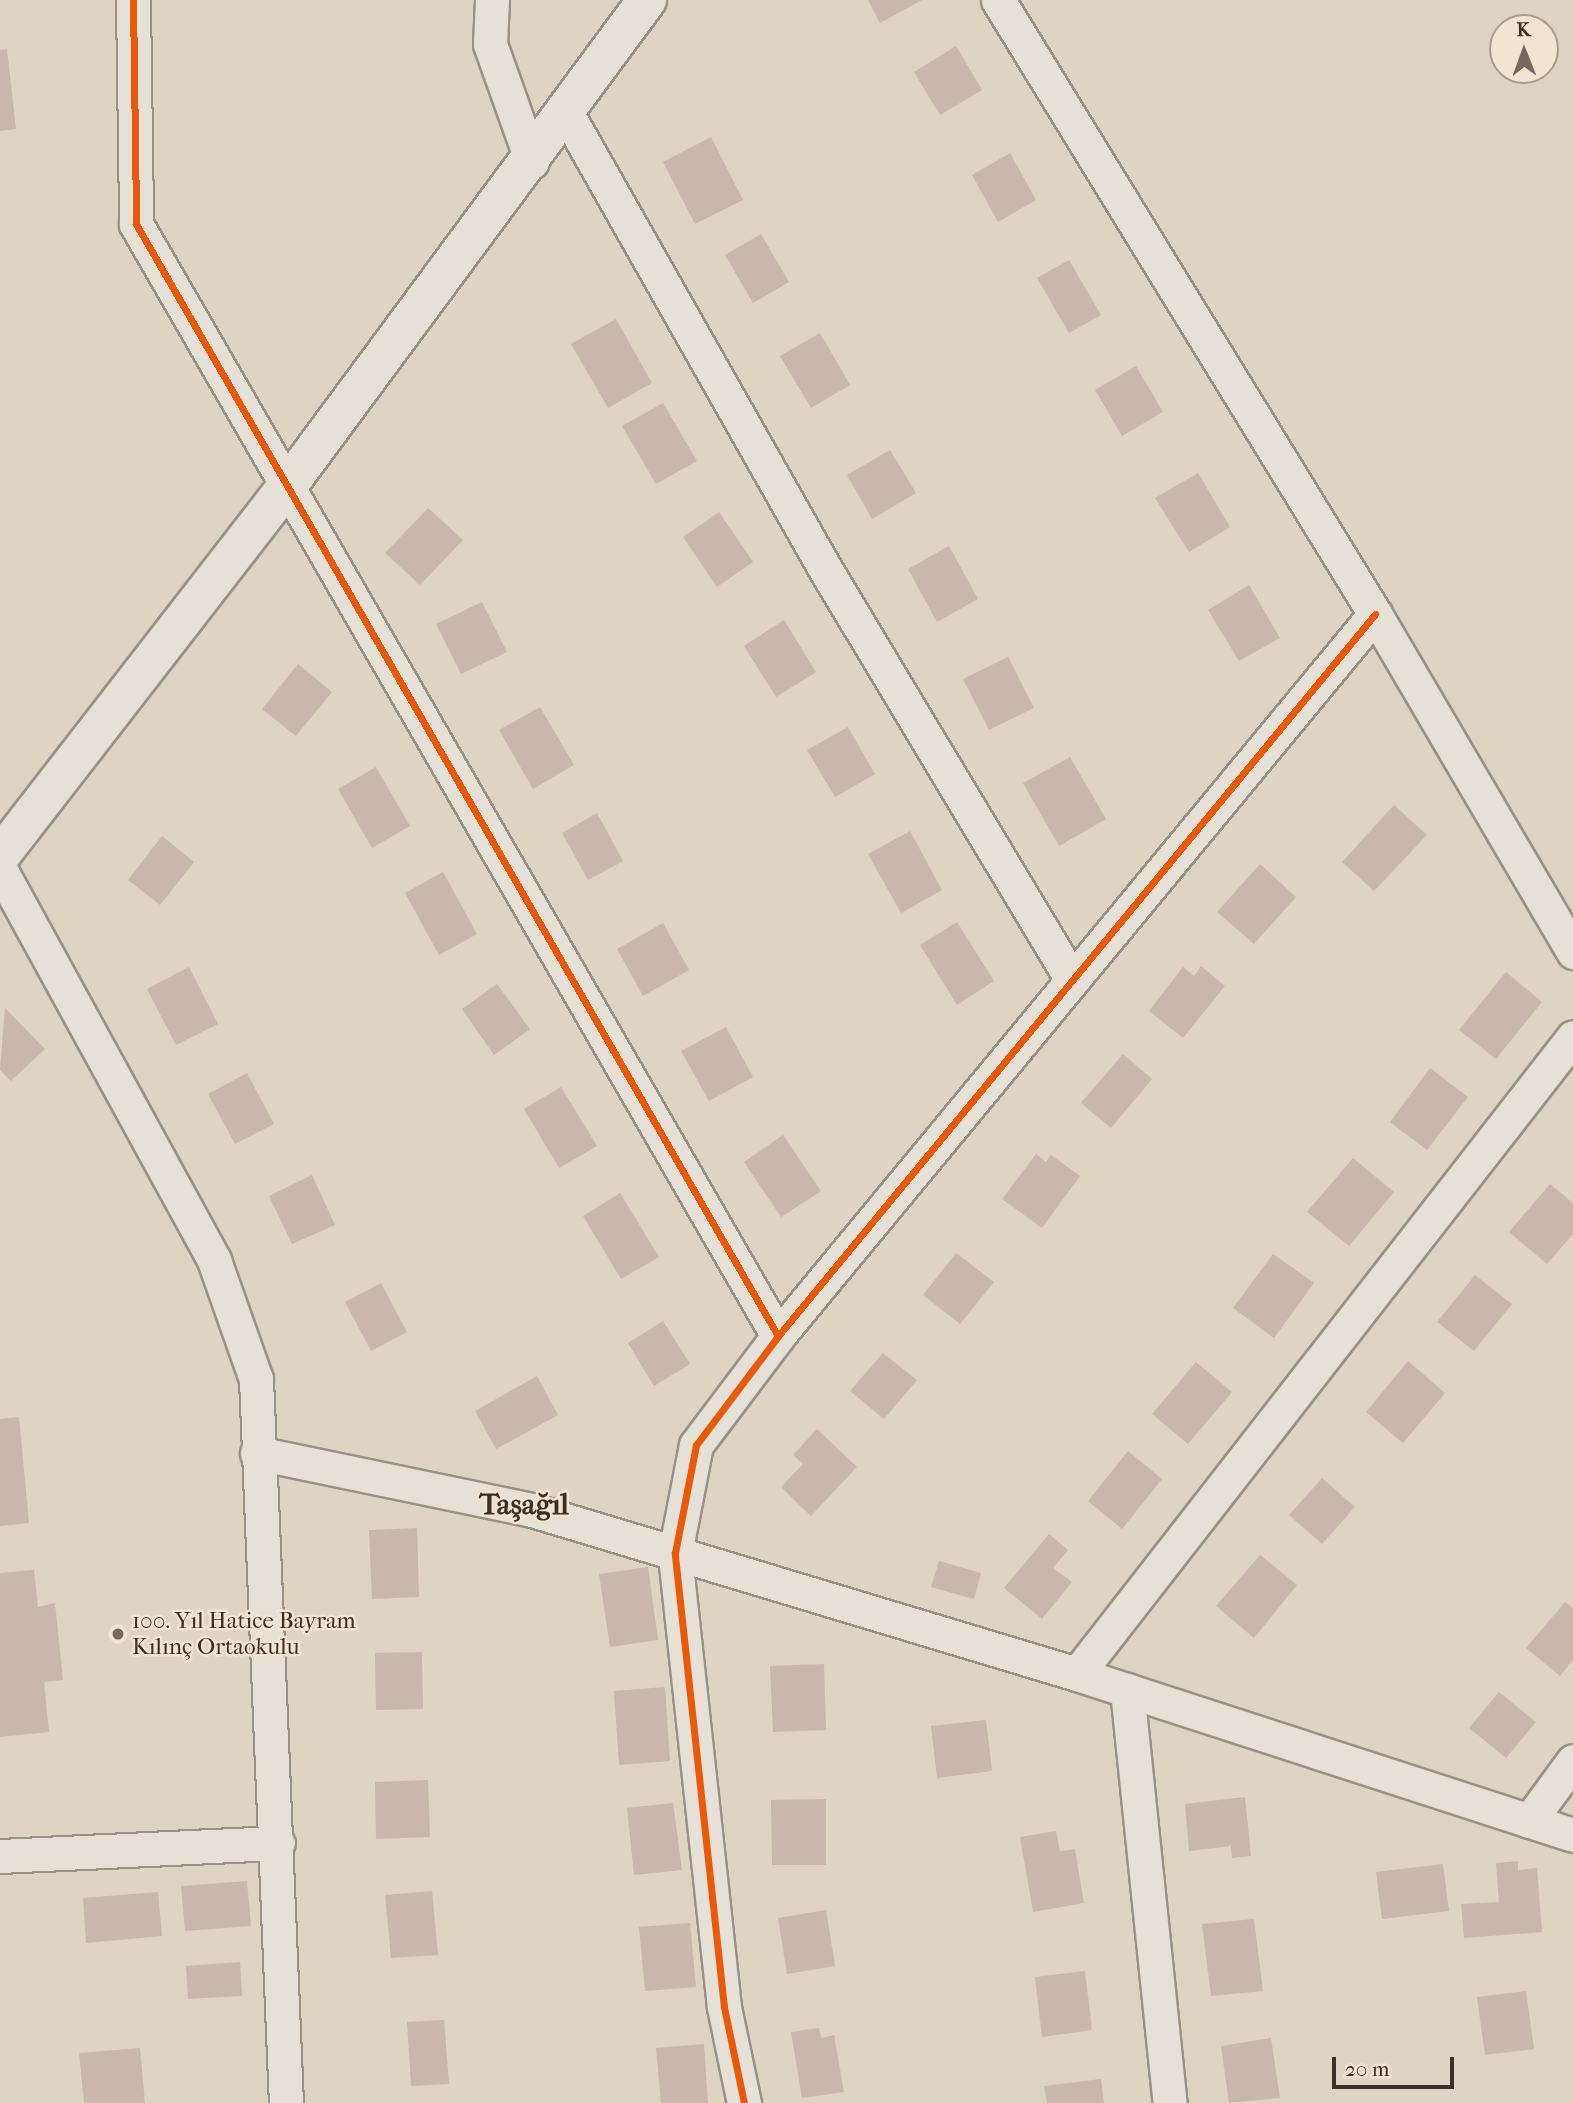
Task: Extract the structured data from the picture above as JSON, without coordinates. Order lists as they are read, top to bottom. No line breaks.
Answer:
{"districts":["Taşağıl"],"places":["100. Yıl Hatice Bayram Kılınç Ortaokulu"],"scale_bar":"20 m","north":"top"}
